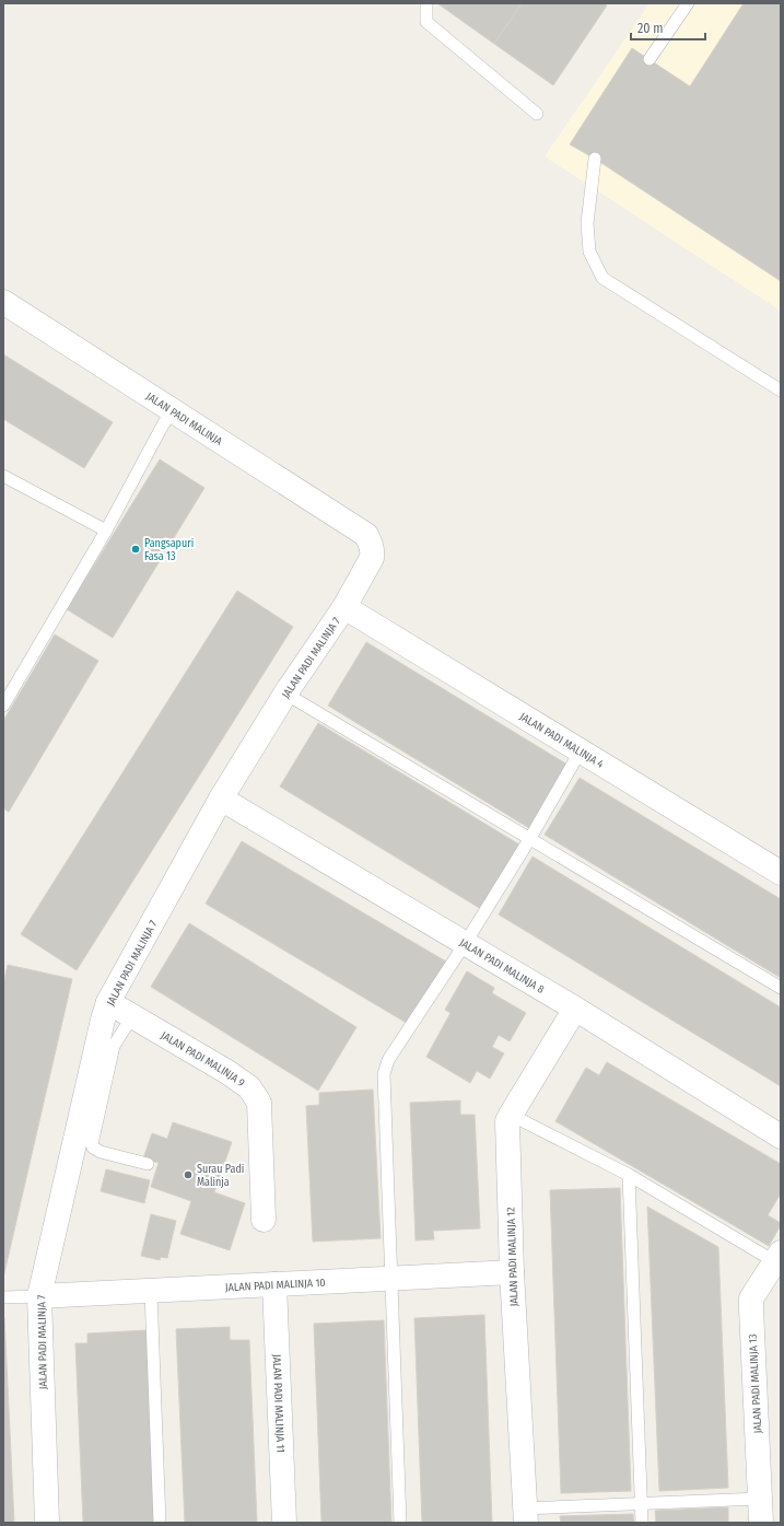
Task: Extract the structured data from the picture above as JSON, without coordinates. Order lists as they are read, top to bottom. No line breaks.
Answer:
{"streets":{"street":["JALAN PADI MALINJA","JALAN PADI MALINJA 7","JALAN PADI MALINJA 4","JALAN PADI MALINJA 8","JALAN PADI MALINJA 9","JALAN PADI MALINJA 12","JALAN PADI MALINJA 10","JALAN PADI MALINJA 13","JALAN PADI MALINJA 11"]},"crossings":[["JALAN PADI MALINJA","JALAN PADI MALINJA 7"],["JALAN PADI MALINJA 7","JALAN PADI MALINJA 4"],["JALAN PADI MALINJA 7","JALAN PADI MALINJA 8"],["JALAN PADI MALINJA 7","JALAN PADI MALINJA 9"],["JALAN PADI MALINJA 7","JALAN PADI MALINJA 10"],["JALAN PADI MALINJA 8","JALAN PADI MALINJA 12"],["JALAN PADI MALINJA 12","JALAN PADI MALINJA 10"],["JALAN PADI MALINJA 10","JALAN PADI MALINJA 11"]],"places":["Pangsapuri Fasa 13","Surau Padi Malinja"],"scale_bar":"20 m"}
